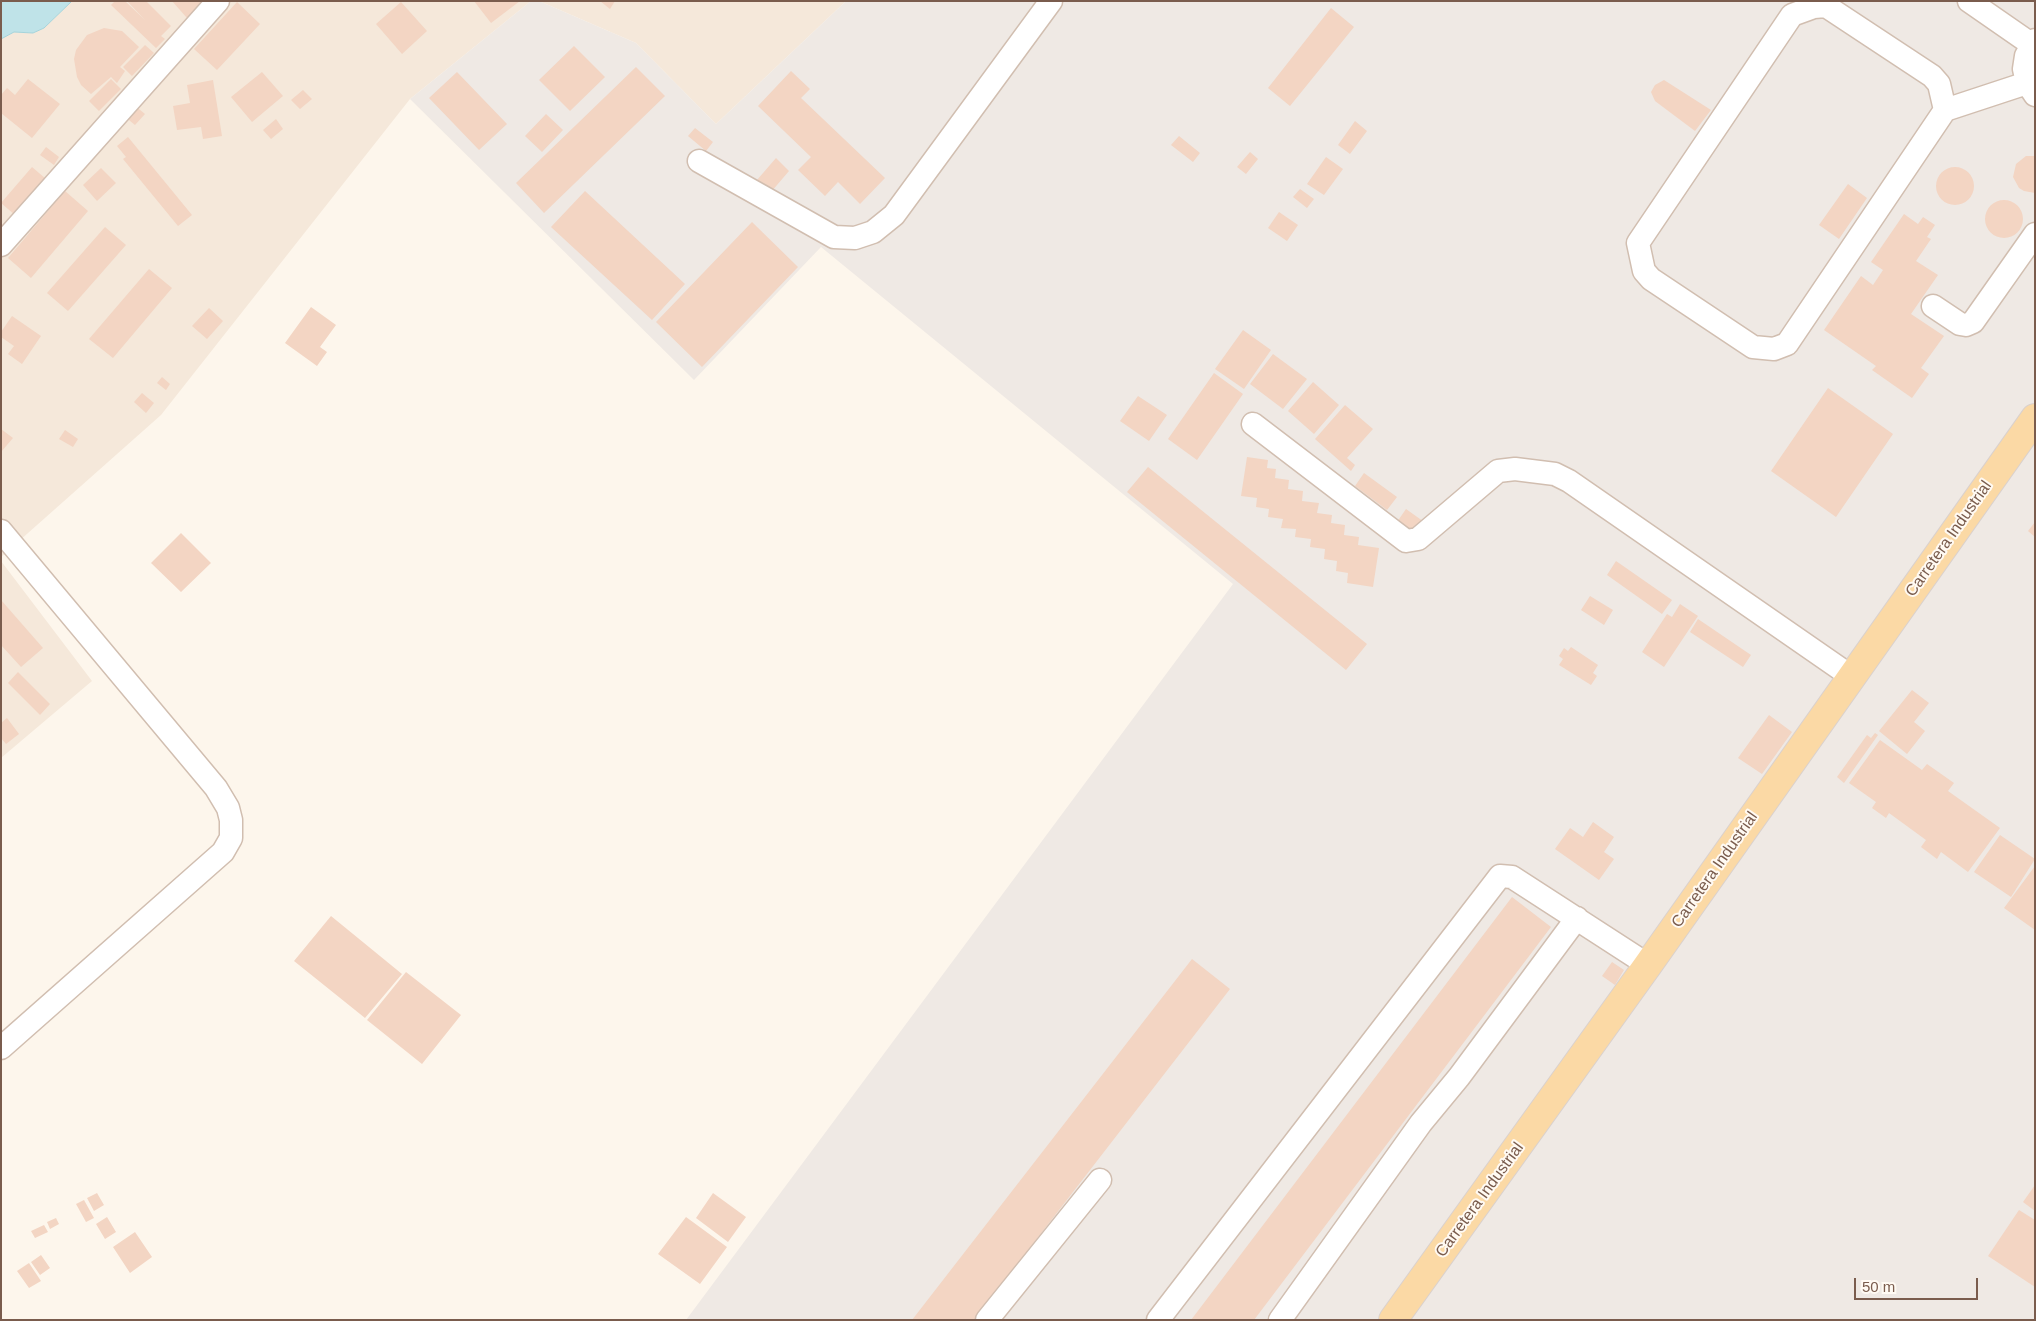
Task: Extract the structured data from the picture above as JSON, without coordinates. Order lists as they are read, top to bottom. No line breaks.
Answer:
{"streets":{"main road":["Carretera Industrial"]},"scale_bar":"50 m"}
